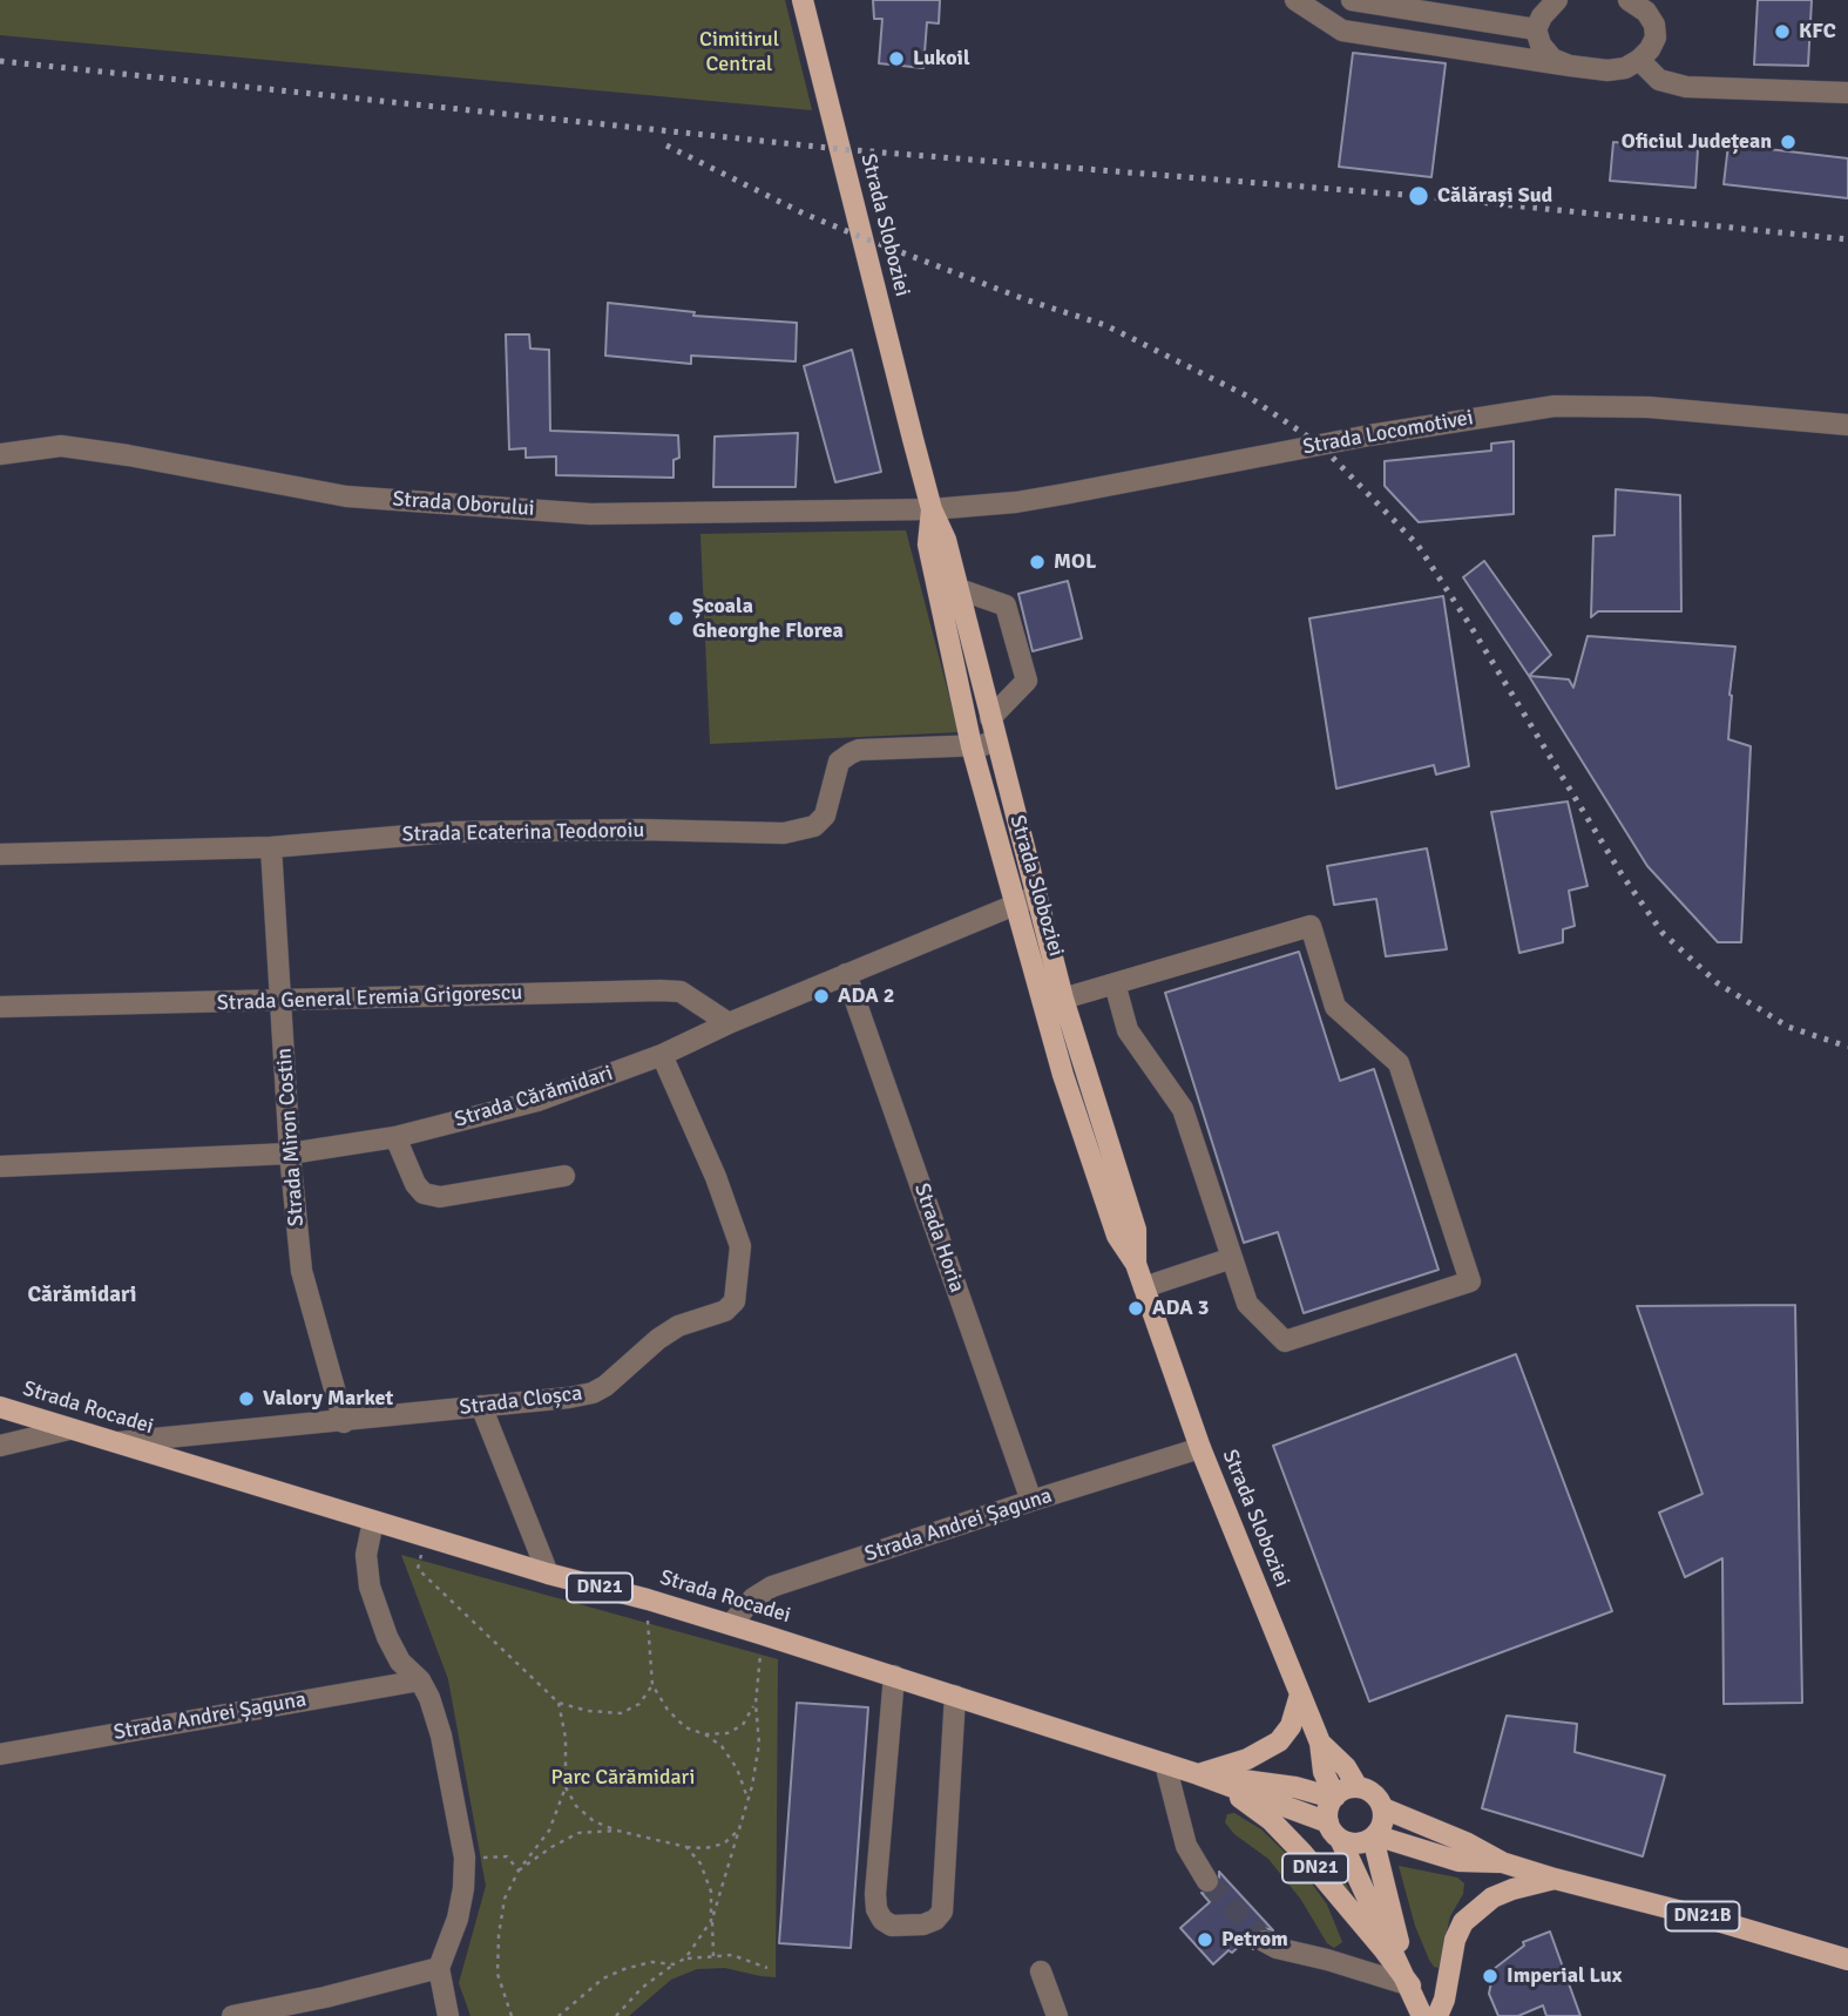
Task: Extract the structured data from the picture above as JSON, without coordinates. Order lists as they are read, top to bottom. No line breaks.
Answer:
{"streets":{"main road":["Strada Sloboziei","Strada Rocadei","DN21","DN21B"],"street":["Strada Locomotivei","Strada Oborului","Strada Ecaterina Teodoroiu","Strada General Eremia Grigorescu","Strada Cărămidari","Strada Miron Costin","Strada Horia","Strada Cloșca","Strada Andrei Șaguna"]},"crossings":[["Strada Sloboziei","Strada Locomotivei"],["Strada Sloboziei","Strada Oborului"],["Strada Sloboziei","Strada Ecaterina Teodoroiu"],["Strada Sloboziei","Strada Cărămidari"],["Strada Sloboziei","Strada Rocadei"],["Strada Sloboziei","Strada Andrei Șaguna"],["Strada Sloboziei","DN21B"],["Strada Locomotivei","Strada Oborului"],["Strada Ecaterina Teodoroiu","Strada Miron Costin"],["Strada General Eremia Grigorescu","Strada Cărămidari"],["Strada General Eremia Grigorescu","Strada Miron Costin"],["Strada Cărămidari","Strada Miron Costin"],["Strada Cărămidari","Strada Horia"],["Strada Cărămidari","Strada Cloșca"],["Strada Miron Costin","Strada Cloșca"],["Strada Horia","Strada Andrei Șaguna"],["Strada Cloșca","Strada Rocadei"],["Strada Rocadei","Strada Andrei Șaguna"],["Strada Rocadei","DN21"],["Strada Rocadei","DN21B"]],"districts":["Cărămidari"],"parks":["Cimitirul Central","Parc Cărămidari"],"places":["KFC","Lukoil","Oficiul Județean","Călărași Sud","MOL","Școala Gheorghe Florea","ADA 2","ADA 3","Valory Market","Petrom","Imperial Lux"]}
